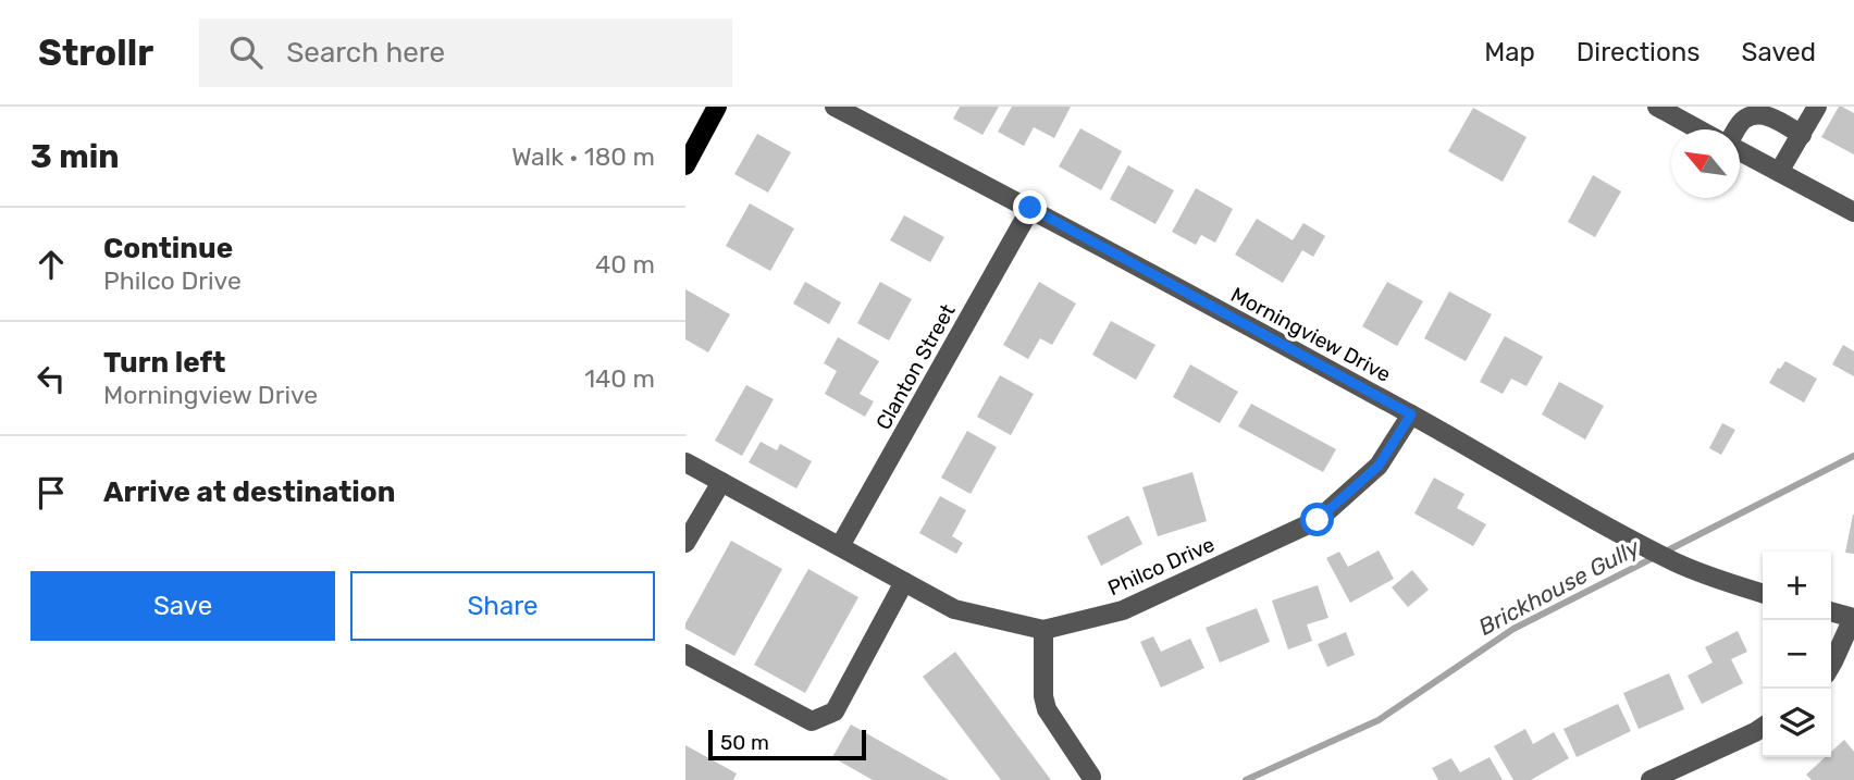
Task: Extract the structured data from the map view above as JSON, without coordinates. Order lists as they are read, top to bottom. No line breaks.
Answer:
{"streets":{"street":["Morningview Drive","Clanton Street","Philco Drive"]},"crossings":[["Morningview Drive","Clanton Street"],["Morningview Drive","Philco Drive"],["Clanton Street","Philco Drive"]],"water":["Brickhouse Gully"],"scale_bar":"50 m","north":"top left","page":{"header":"Strollr","search":"Search here","nav":["Map","Directions","Saved"],"heading":["3 min","Walk · 180 m"],"list":[["Continue","Philco Drive","40 m"],["Turn left","Morningview Drive","140 m"],"Arrive at destination"],"buttons":["Save","Share"],"map_buttons":["+","−"],"scale":"50 m"}}
